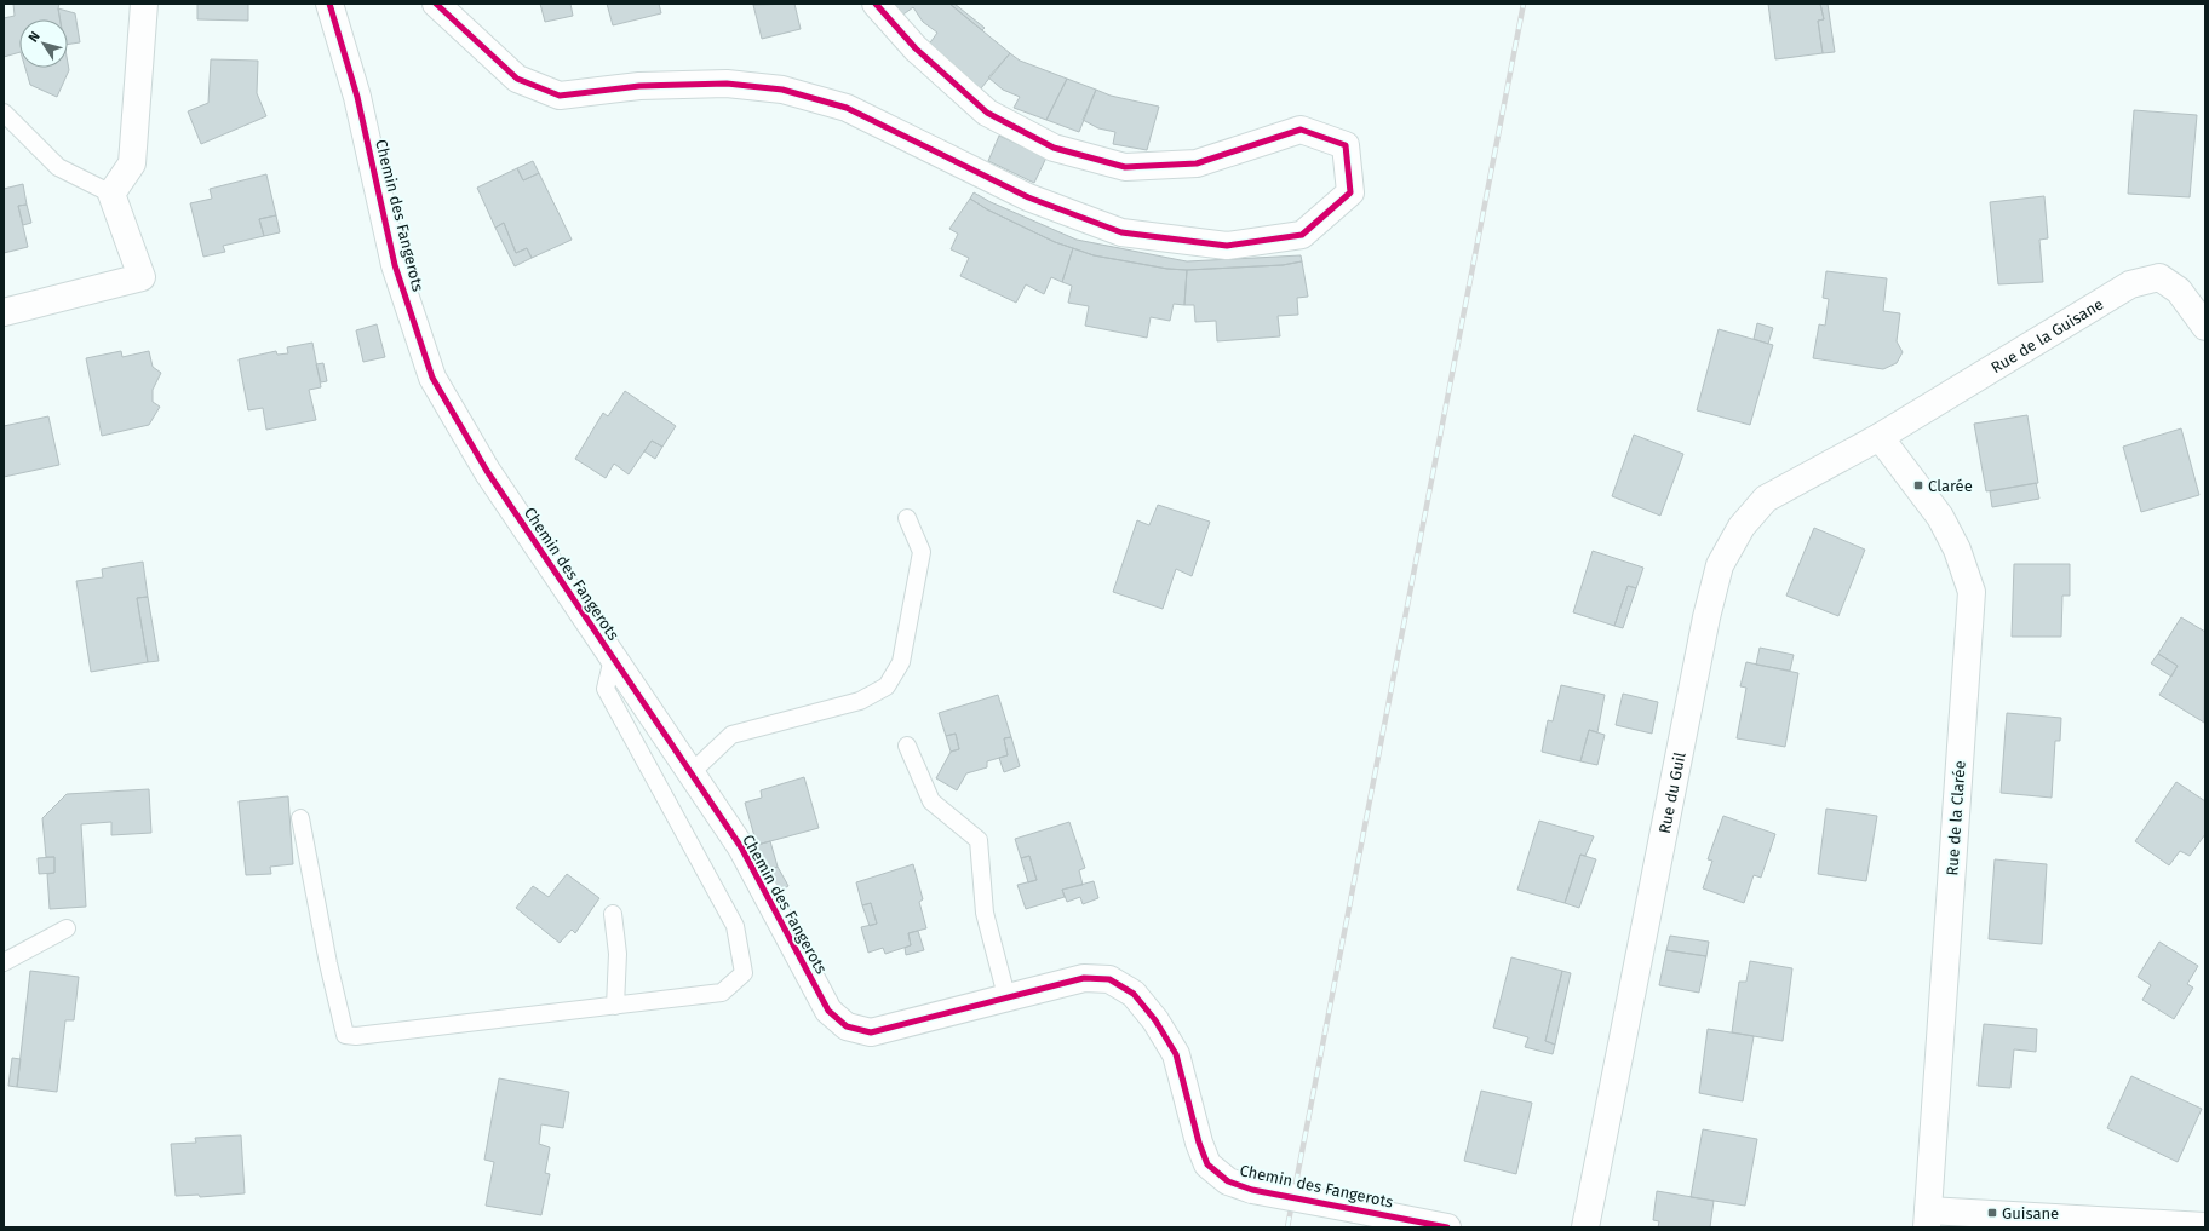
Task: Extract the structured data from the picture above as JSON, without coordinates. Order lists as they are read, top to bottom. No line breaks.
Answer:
{"streets":{"street":["Chemin des Fangerots","Rue de la Guisane","Rue du Guil","Rue de la Clarée"]},"crossings":[["Rue de la Guisane","Rue du Guil"],["Rue de la Guisane","Rue de la Clarée"],["Rue du Guil","Rue de la Clarée"]],"places":{"transit":["Clarée","Guisane"]},"north":"top left"}
